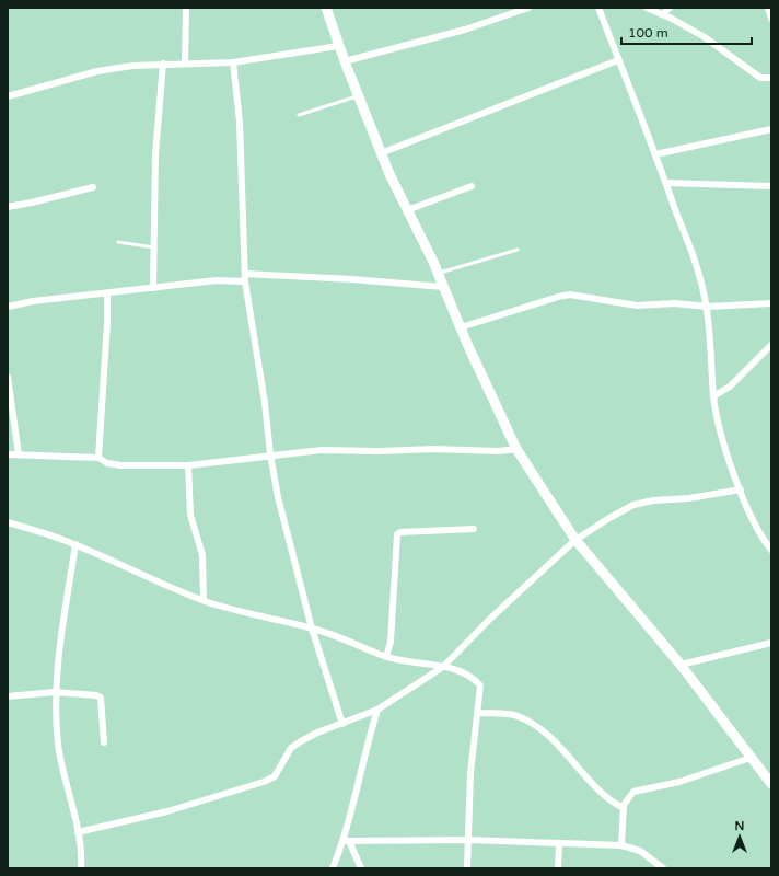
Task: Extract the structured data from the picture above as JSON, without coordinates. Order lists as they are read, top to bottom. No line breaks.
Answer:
{"scale_bar":"100 m","north":"top"}
